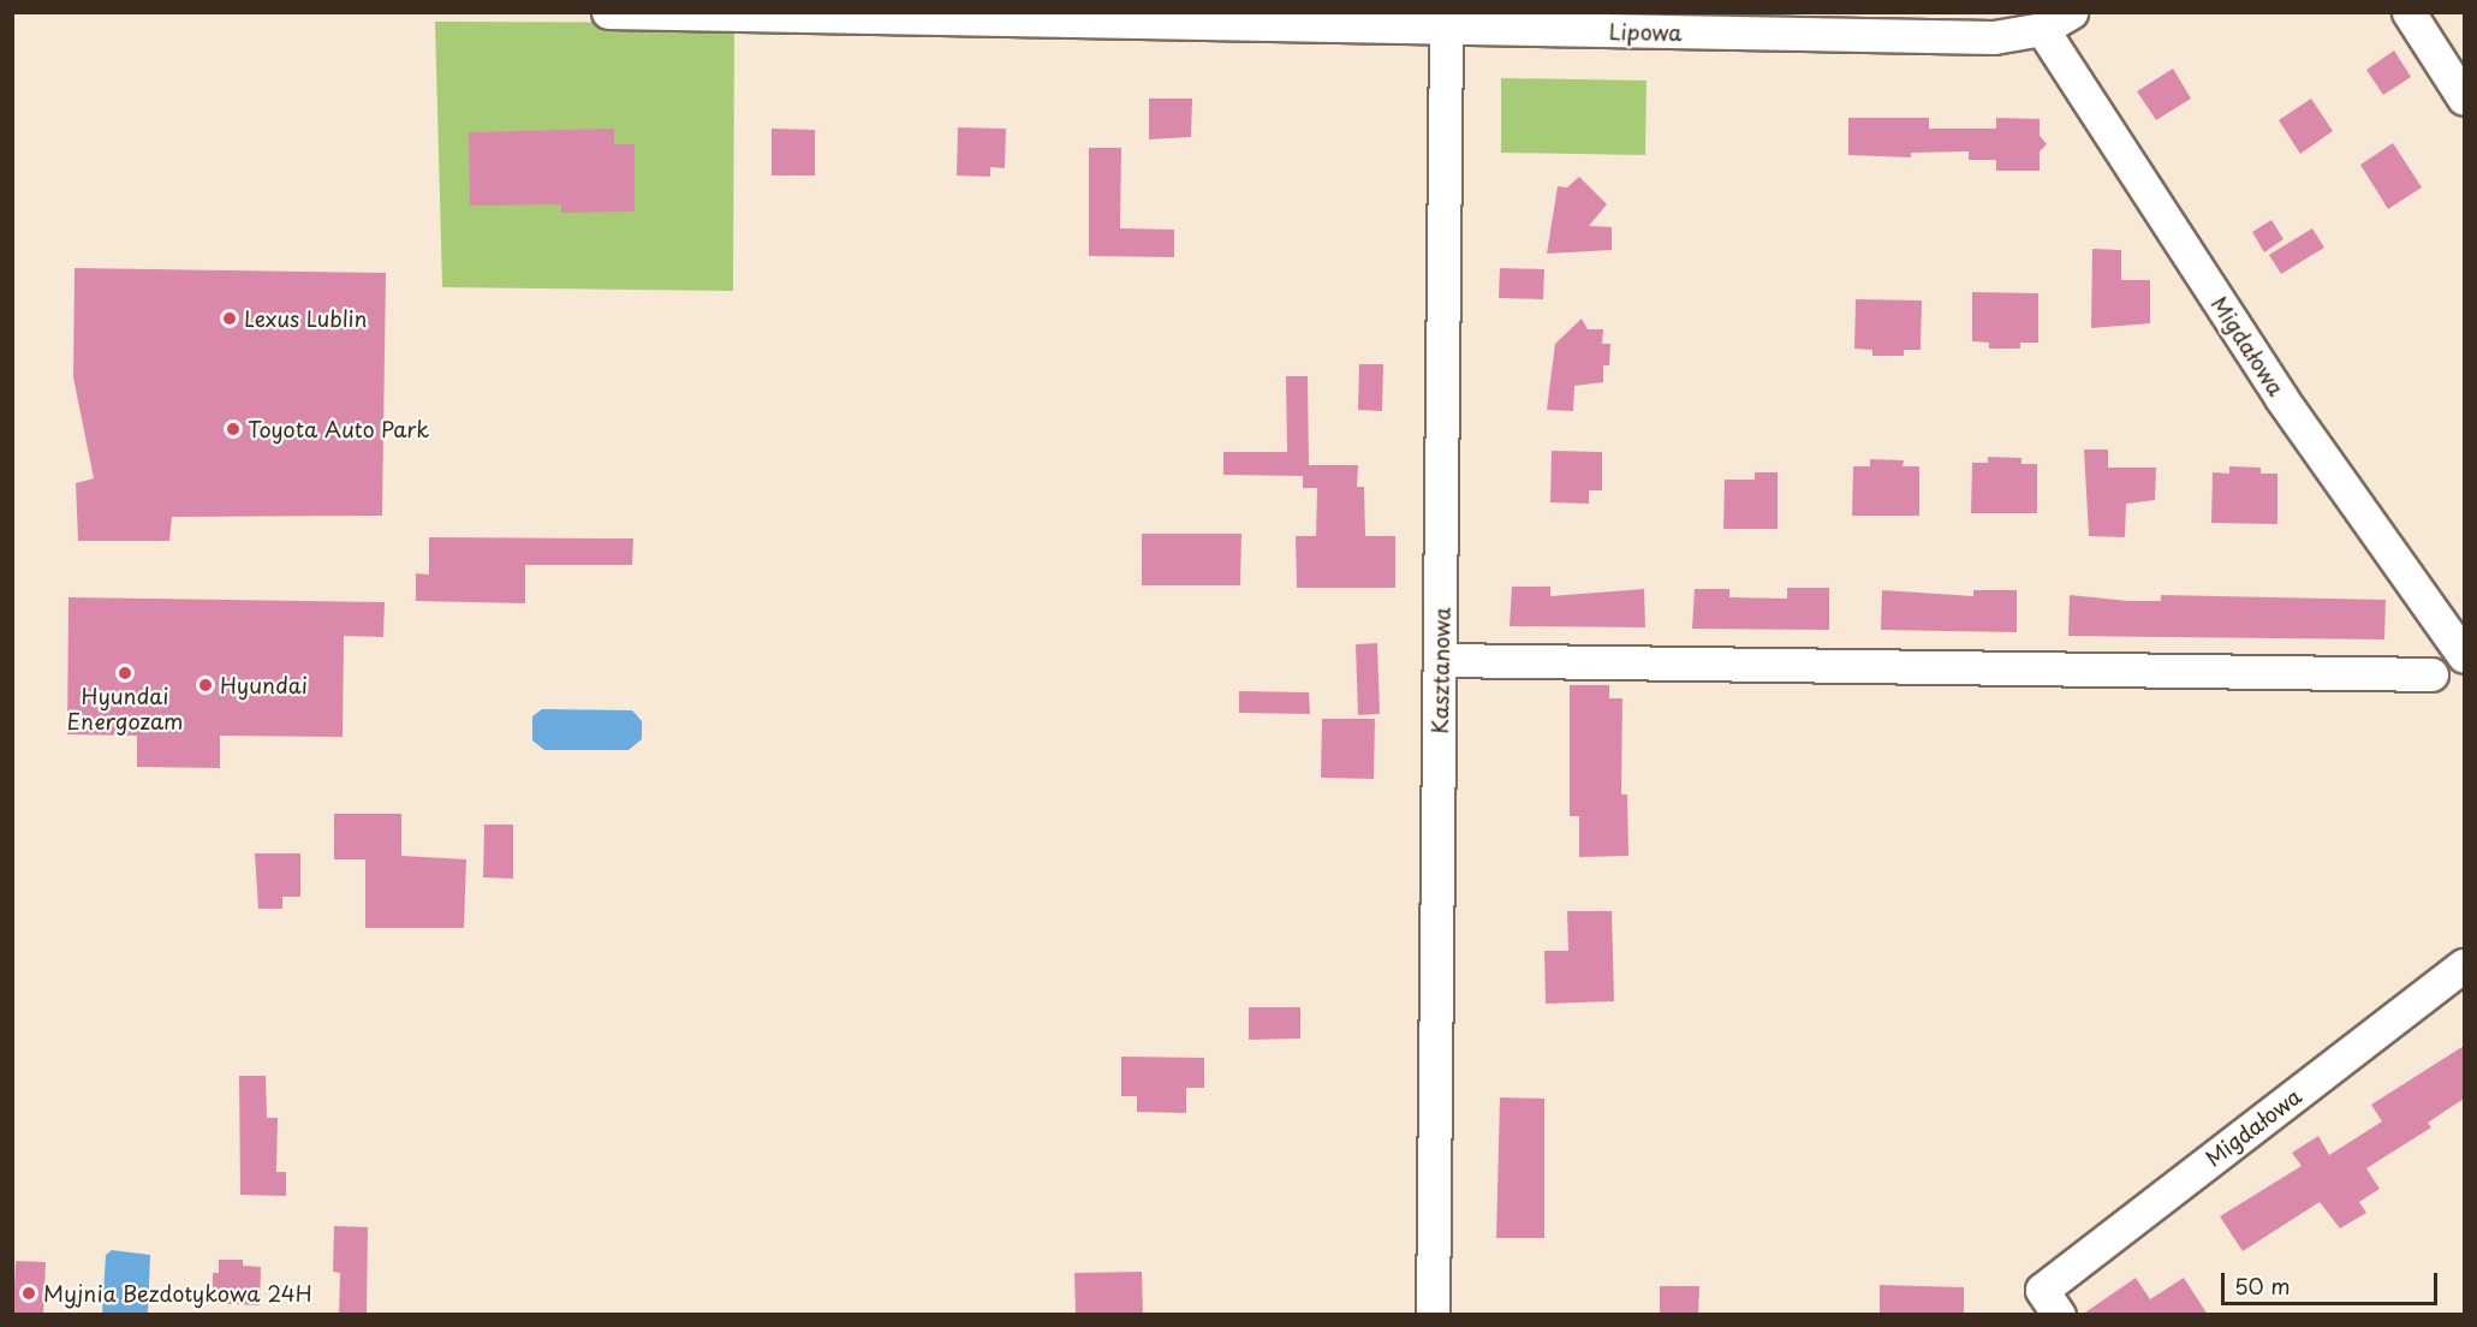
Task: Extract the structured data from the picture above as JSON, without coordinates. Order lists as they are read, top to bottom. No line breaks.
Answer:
{"streets":{"street":["Lipowa","Migdałowa","Kasztanowa"]},"crossings":[["Lipowa","Migdałowa"],["Lipowa","Kasztanowa"]],"places":["Lexus Lublin","Toyota Auto Park","Hyundai Energozam","Hyundai","Myjnia Bezdotykowa 24H"],"scale_bar":"50 m"}
